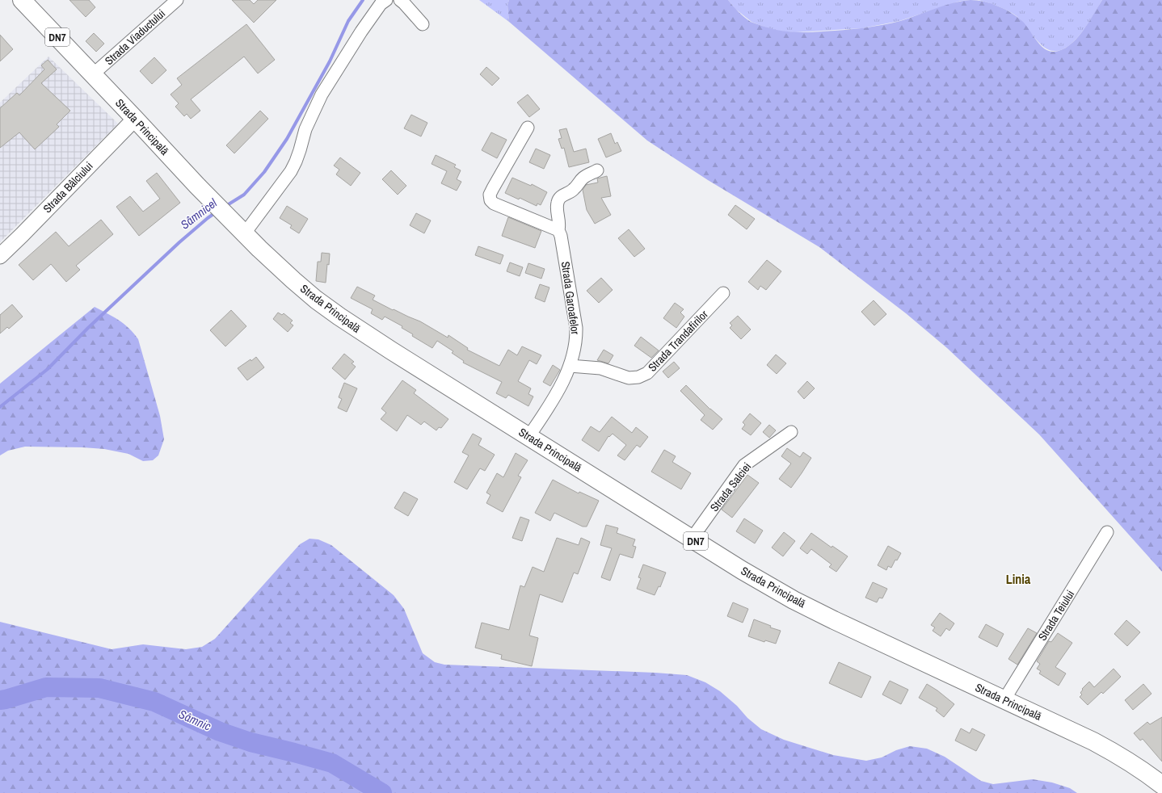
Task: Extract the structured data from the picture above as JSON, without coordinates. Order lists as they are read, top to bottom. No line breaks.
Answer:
{"streets":{"highway":["DN7","Strada Principală"],"main road":["Strada Bâlciului"],"street":["Strada Viaductului","Strada Garoafelor","Strada Trandafirilor","Strada Salciei","Strada Teiului"]},"crossings":[["Strada Viaductului","Strada Principală"],["Strada Principală","Strada Bâlciului"],["Strada Principală","Strada Salciei"],["Strada Principală","Strada Teiului"],["Strada Garoafelor","Strada Trandafirilor"]],"districts":["Linia"],"water":["Sâmnicel","Sâmnic"]}
